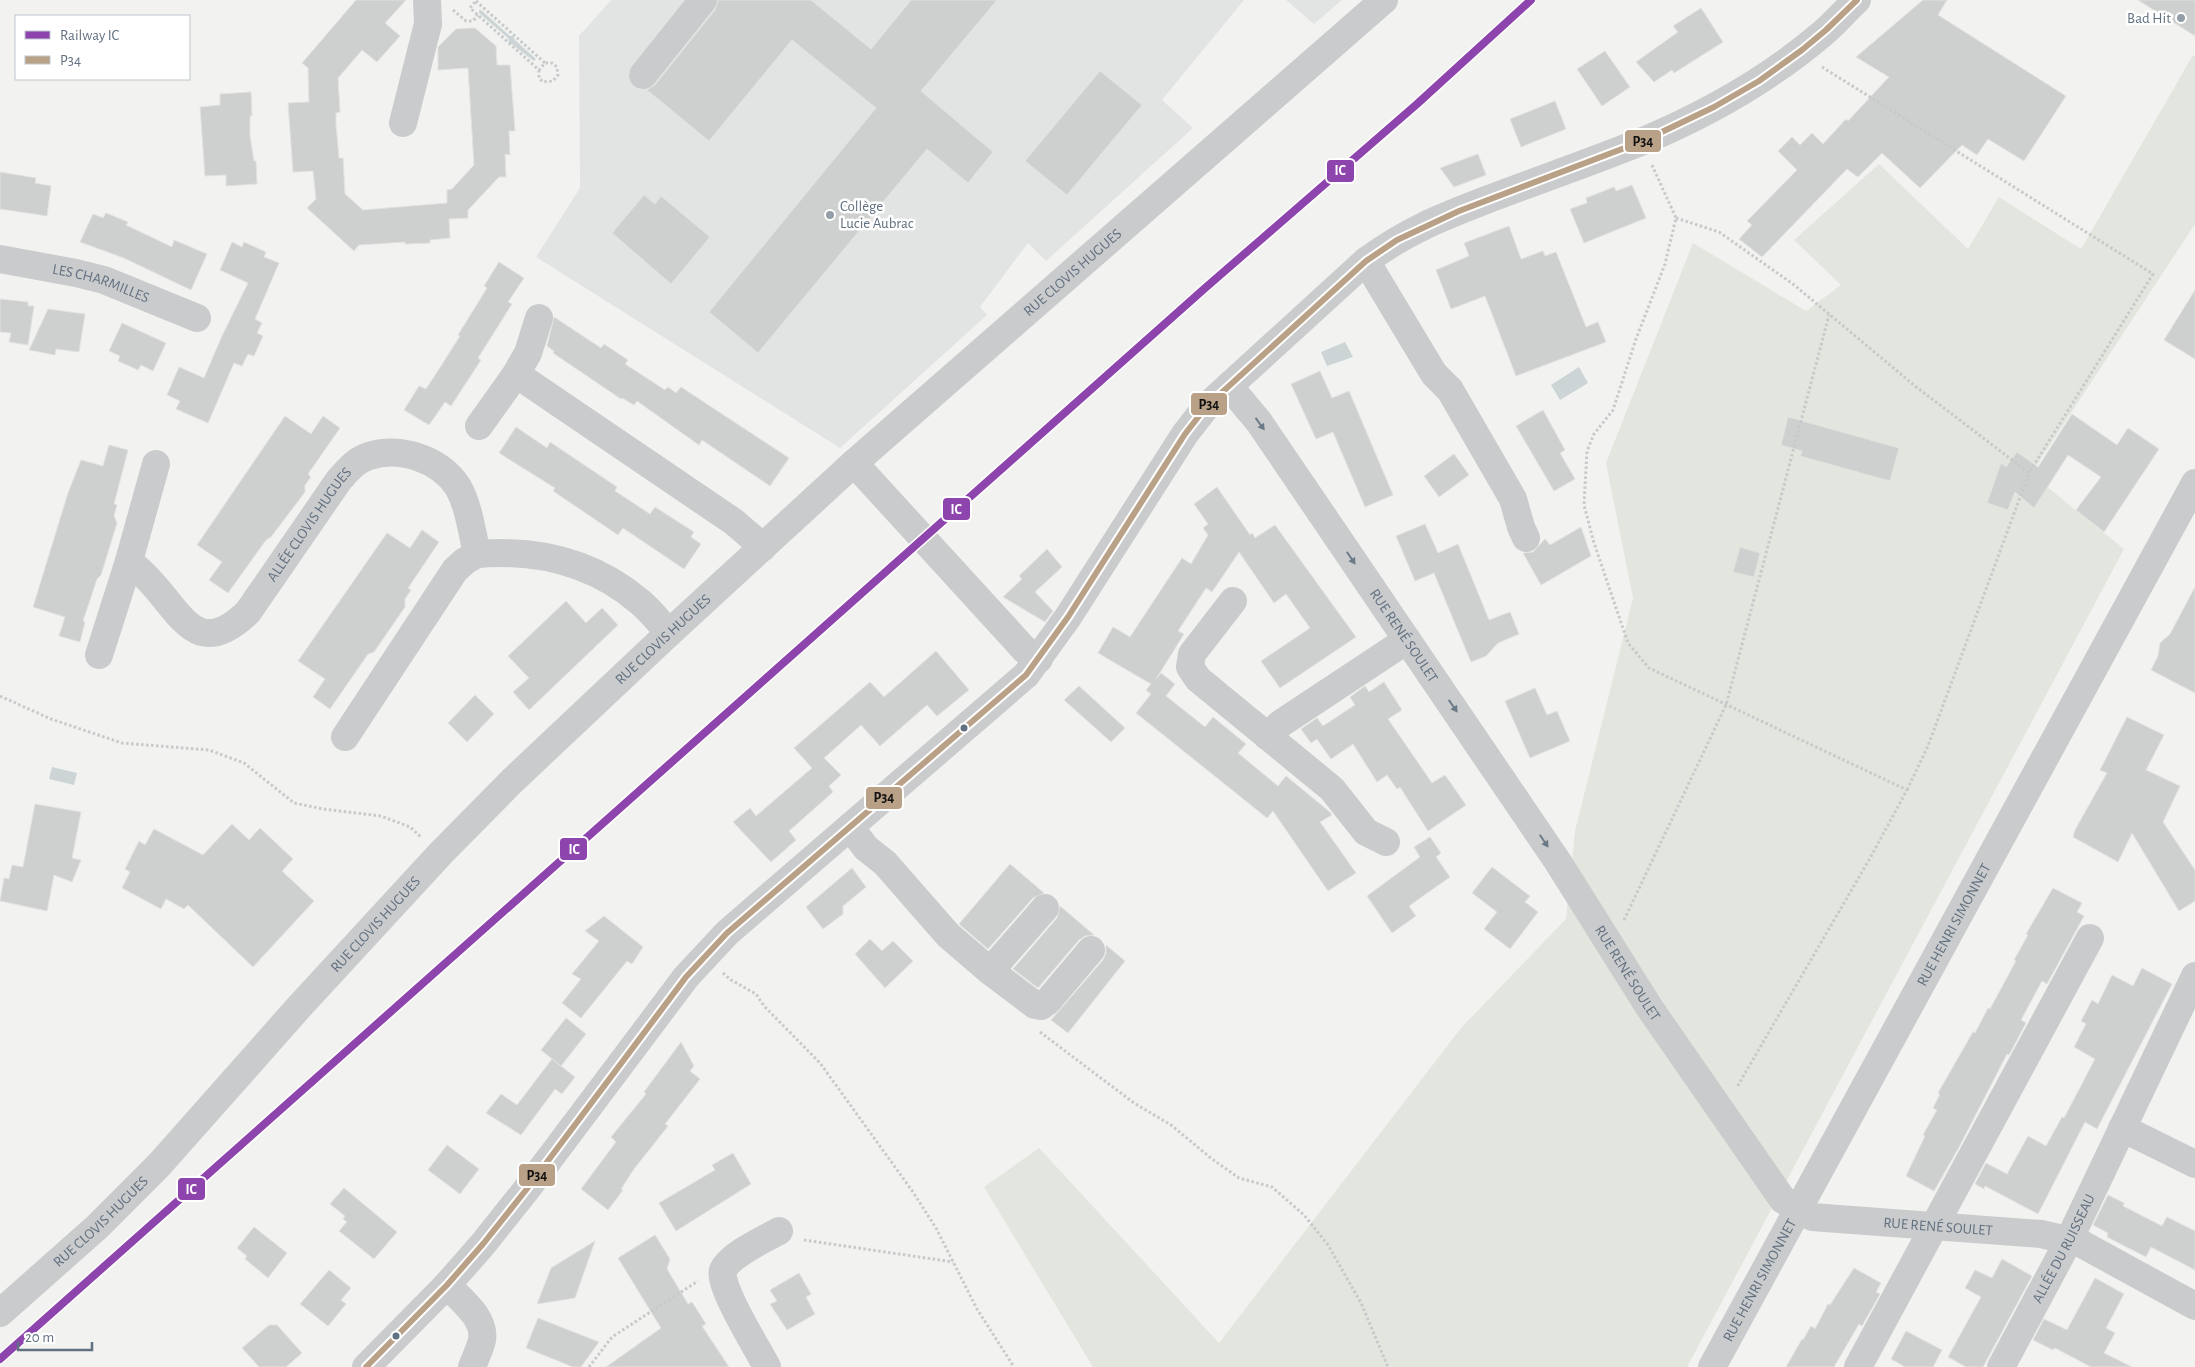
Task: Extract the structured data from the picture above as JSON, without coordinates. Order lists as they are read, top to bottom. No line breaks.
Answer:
{"streets":{"street":["RUE CLOVIS HUGUES","LES CHARMILLES","ALLÉE CLOVIS HUGUES","RUE RENÉ SOULET","RUE HENRI SIMONNET","ALLÉE DU RUISSEAU"]},"crossings":[["RUE RENÉ SOULET","RUE HENRI SIMONNET"],["RUE RENÉ SOULET","ALLÉE DU RUISSEAU"]],"places":["Bad Hit","Collège Lucie Aubrac"],"lines":["rail line IC","transit line P34"],"legend":["Railway IC","P34"],"scale_bar":"20 m"}
